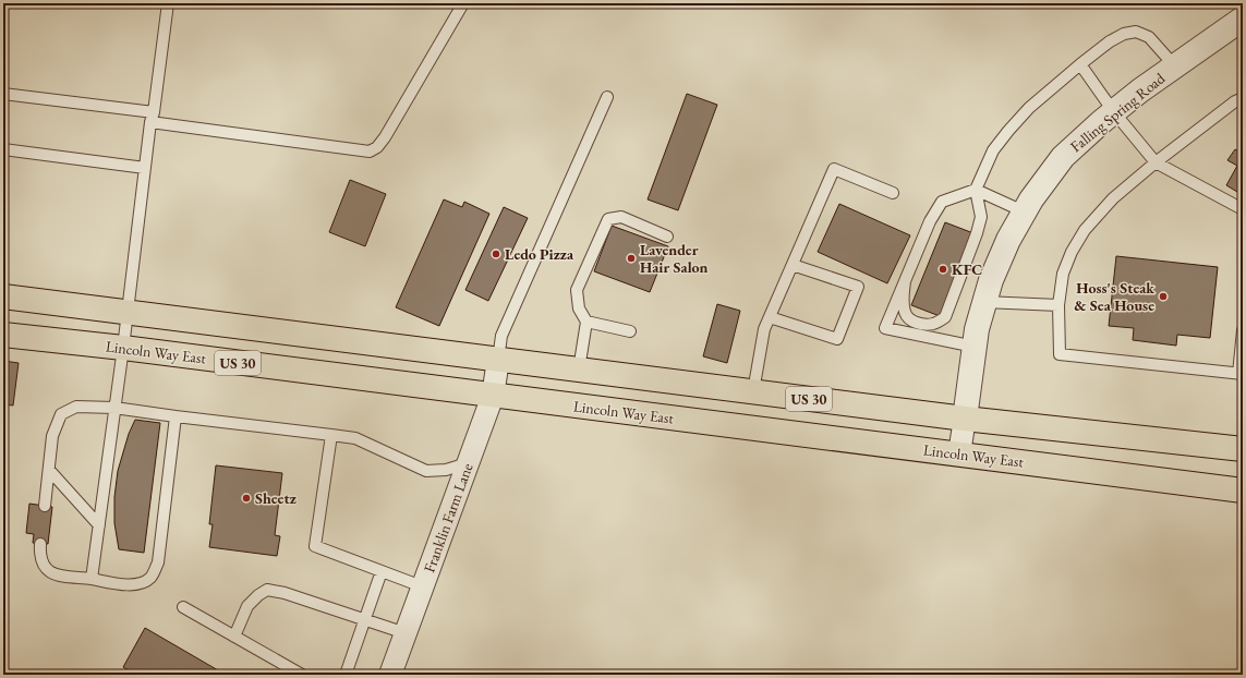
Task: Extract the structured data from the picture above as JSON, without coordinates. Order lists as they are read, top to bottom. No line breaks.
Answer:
{"streets":{"highway":["Lincoln Way East","US 30"],"street":["Falling Spring Road","Franklin Farm Lane"]},"crossings":[["Falling Spring Road","Lincoln Way East"],["Falling Spring Road","US 30"],["Lincoln Way East","Franklin Farm Lane"],["US 30","Franklin Farm Lane"]],"places":["Ledo Pizza","Lavender Hair Salon","KFC","Hoss's Steak & Sea House","Sheetz"]}
